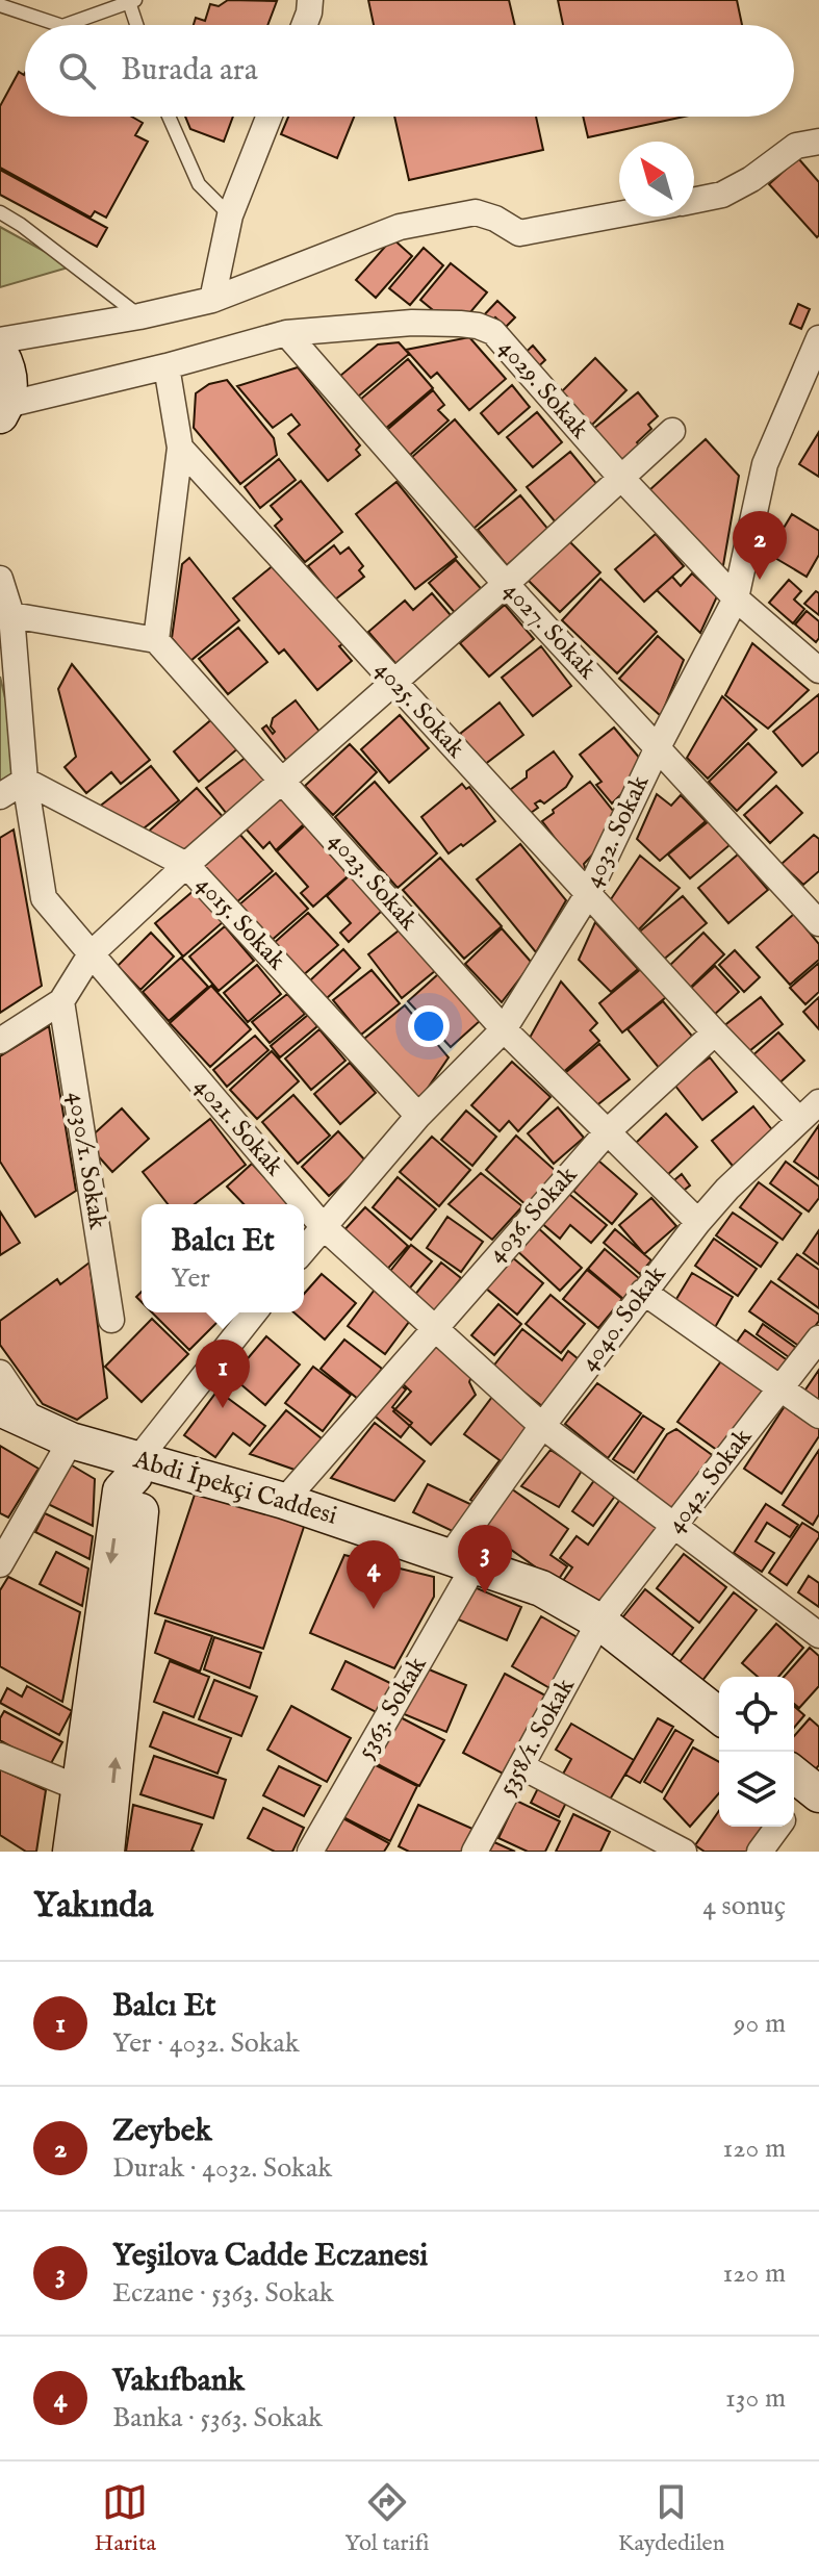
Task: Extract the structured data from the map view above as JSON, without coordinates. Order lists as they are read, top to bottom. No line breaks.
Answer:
{"streets":{"street":["4029. Sokak","4027. Sokak","4025. Sokak","4032. Sokak","4023. Sokak","4015. Sokak","4021. Sokak","4030/1. Sokak","4036. Sokak","4040. Sokak","4042. Sokak","Abdi İpekçi Caddesi","5363. Sokak","5358/1. Sokak"]},"crossings":[["4029. Sokak","4027. Sokak"],["4029. Sokak","4032. Sokak"],["4027. Sokak","4032. Sokak"],["4025. Sokak","4032. Sokak"],["4025. Sokak","4036. Sokak"],["4032. Sokak","4023. Sokak"],["4032. Sokak","4015. Sokak"],["4032. Sokak","4021. Sokak"],["4023. Sokak","4036. Sokak"],["4023. Sokak","4040. Sokak"],["4015. Sokak","4021. Sokak"],["4021. Sokak","4036. Sokak"],["4021. Sokak","4040. Sokak"],["4021. Sokak","4042. Sokak"],["4036. Sokak","Abdi İpekçi Caddesi"],["4040. Sokak","Abdi İpekçi Caddesi"],["4040. Sokak","5363. Sokak"],["4042. Sokak","Abdi İpekçi Caddesi"],["4042. Sokak","5358/1. Sokak"],["Abdi İpekçi Caddesi","5363. Sokak"],["Abdi İpekçi Caddesi","5358/1. Sokak"]],"north":"top left","page":{"search":"Burada ara","pins":["2","1","3","4"],"popup":["Balcı Et","Yer"],"heading":["Yakında","4 sonuç"],"list":[{"mark":"1","name":"Balcı Et","note":"Yer · 4032. Sokak","value":"90 m"},{"mark":"2","name":"Zeybek","note":"Durak · 4032. Sokak","value":"120 m"},{"mark":"3","name":"Yeşilova Cadde Eczanesi","note":"Eczane · 5363. Sokak","value":"120 m"},{"mark":"4","name":"Vakıfbank","note":"Banka · 5363. Sokak","value":"130 m"}],"nav":["Harita","Yol tarifi","Kaydedilen"]}}
